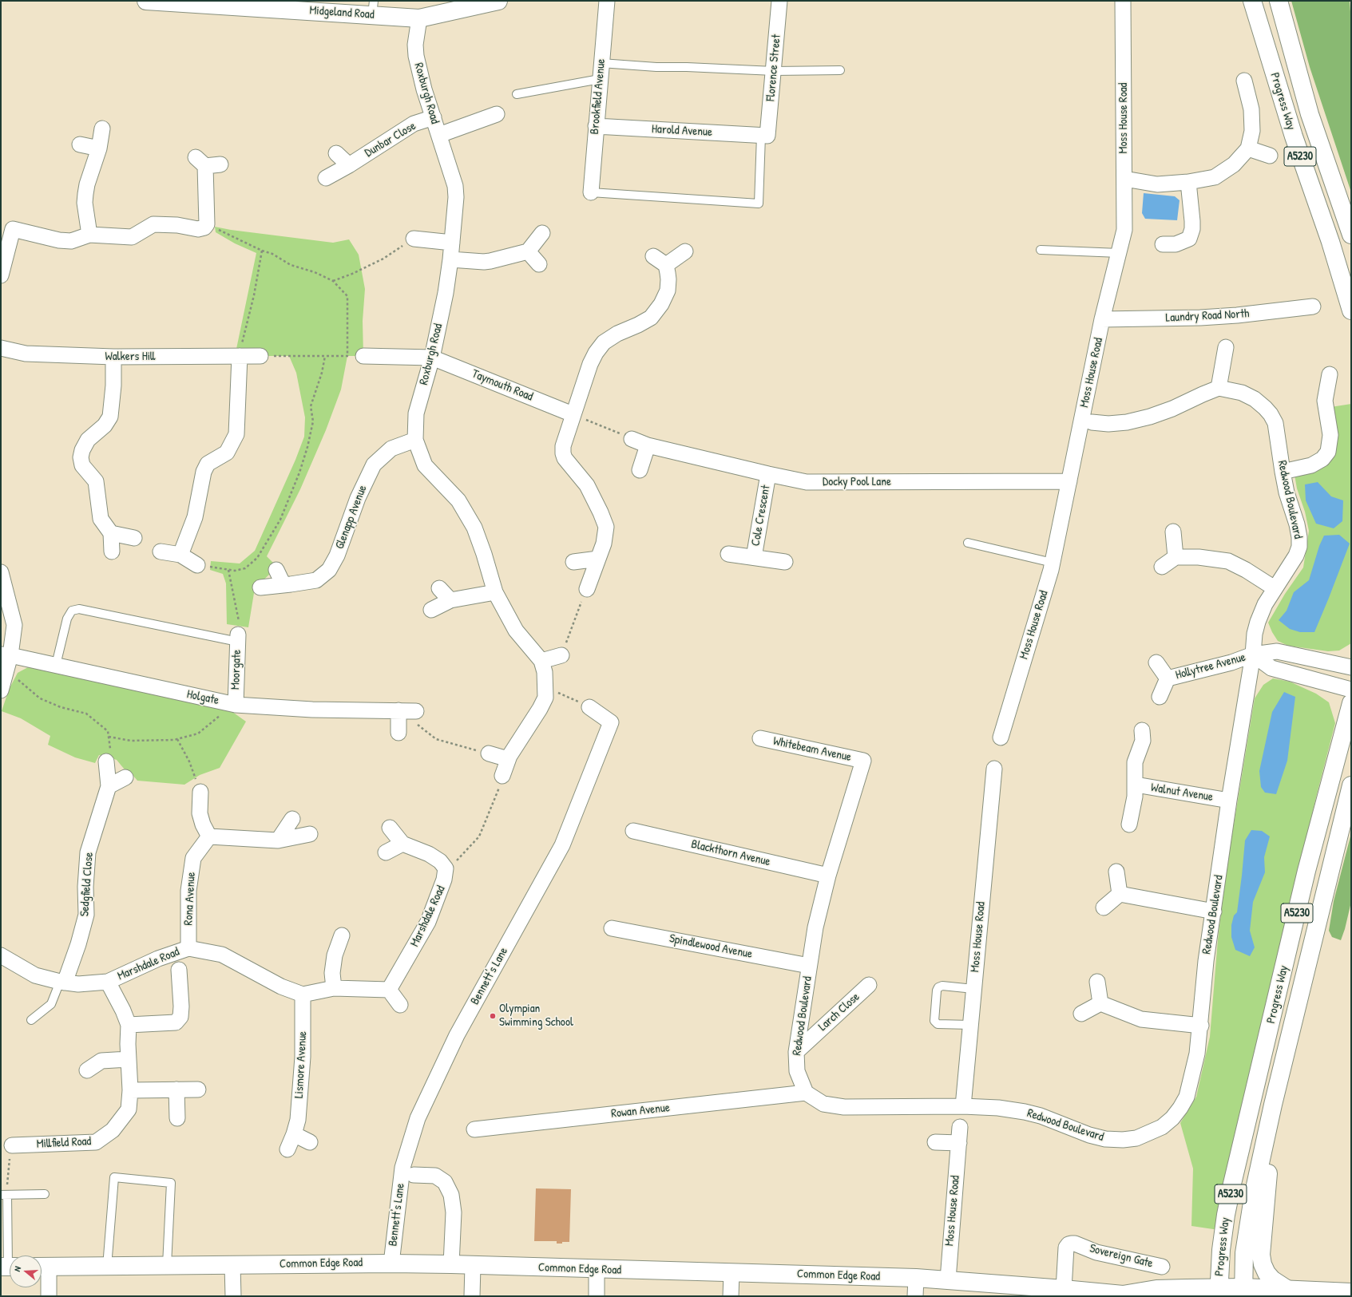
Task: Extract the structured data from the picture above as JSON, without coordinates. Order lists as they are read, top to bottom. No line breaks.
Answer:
{"streets":{"main road":["Midgeland Road","Progress Way","A5230","Common Edge Road"],"street":["Florence Street","Roxburgh Road","Brookfield Avenue","Moss House Road","Harold Avenue","Dunbar Close","Laundry Road North","Walkers Hill","Taymouth Road","Docky Pool Lane","Redwood Boulevard","Cole Crescent","Glenapp Avenue","Hollytree Avenue","Moorgate","Holgate","Whitebeam Avenue","Walnut Avenue","Blackthorn Avenue","Sedgfield Close","Rona Avenue","Marshdale Road","Spindlewood Avenue","Bennett's Lane","Larch Close","Lismore Avenue","Rowan Avenue","Millfield Road","Sovereign Gate"]},"crossings":[["Midgeland Road","Roxburgh Road"],["Florence Street","Harold Avenue"],["Roxburgh Road","Dunbar Close"],["Roxburgh Road","Taymouth Road"],["Roxburgh Road","Glenapp Avenue"],["Brookfield Avenue","Harold Avenue"],["Progress Way","Common Edge Road"],["Moss House Road","Laundry Road North"],["Moss House Road","Docky Pool Lane"],["Moss House Road","Redwood Boulevard"],["Moss House Road","Common Edge Road"],["Docky Pool Lane","Cole Crescent"],["Redwood Boulevard","Hollytree Avenue"],["Redwood Boulevard","Whitebeam Avenue"],["Redwood Boulevard","Walnut Avenue"],["Redwood Boulevard","Blackthorn Avenue"],["Redwood Boulevard","Spindlewood Avenue"],["Redwood Boulevard","Larch Close"],["Redwood Boulevard","Rowan Avenue"],["Moorgate","Holgate"],["Sedgfield Close","Marshdale Road"],["Rona Avenue","Marshdale Road"],["Marshdale Road","Lismore Avenue"],["Marshdale Road","Millfield Road"],["Bennett's Lane","Common Edge Road"],["Sovereign Gate","Common Edge Road"]],"places":["Olympian Swimming School"],"north":"left"}
